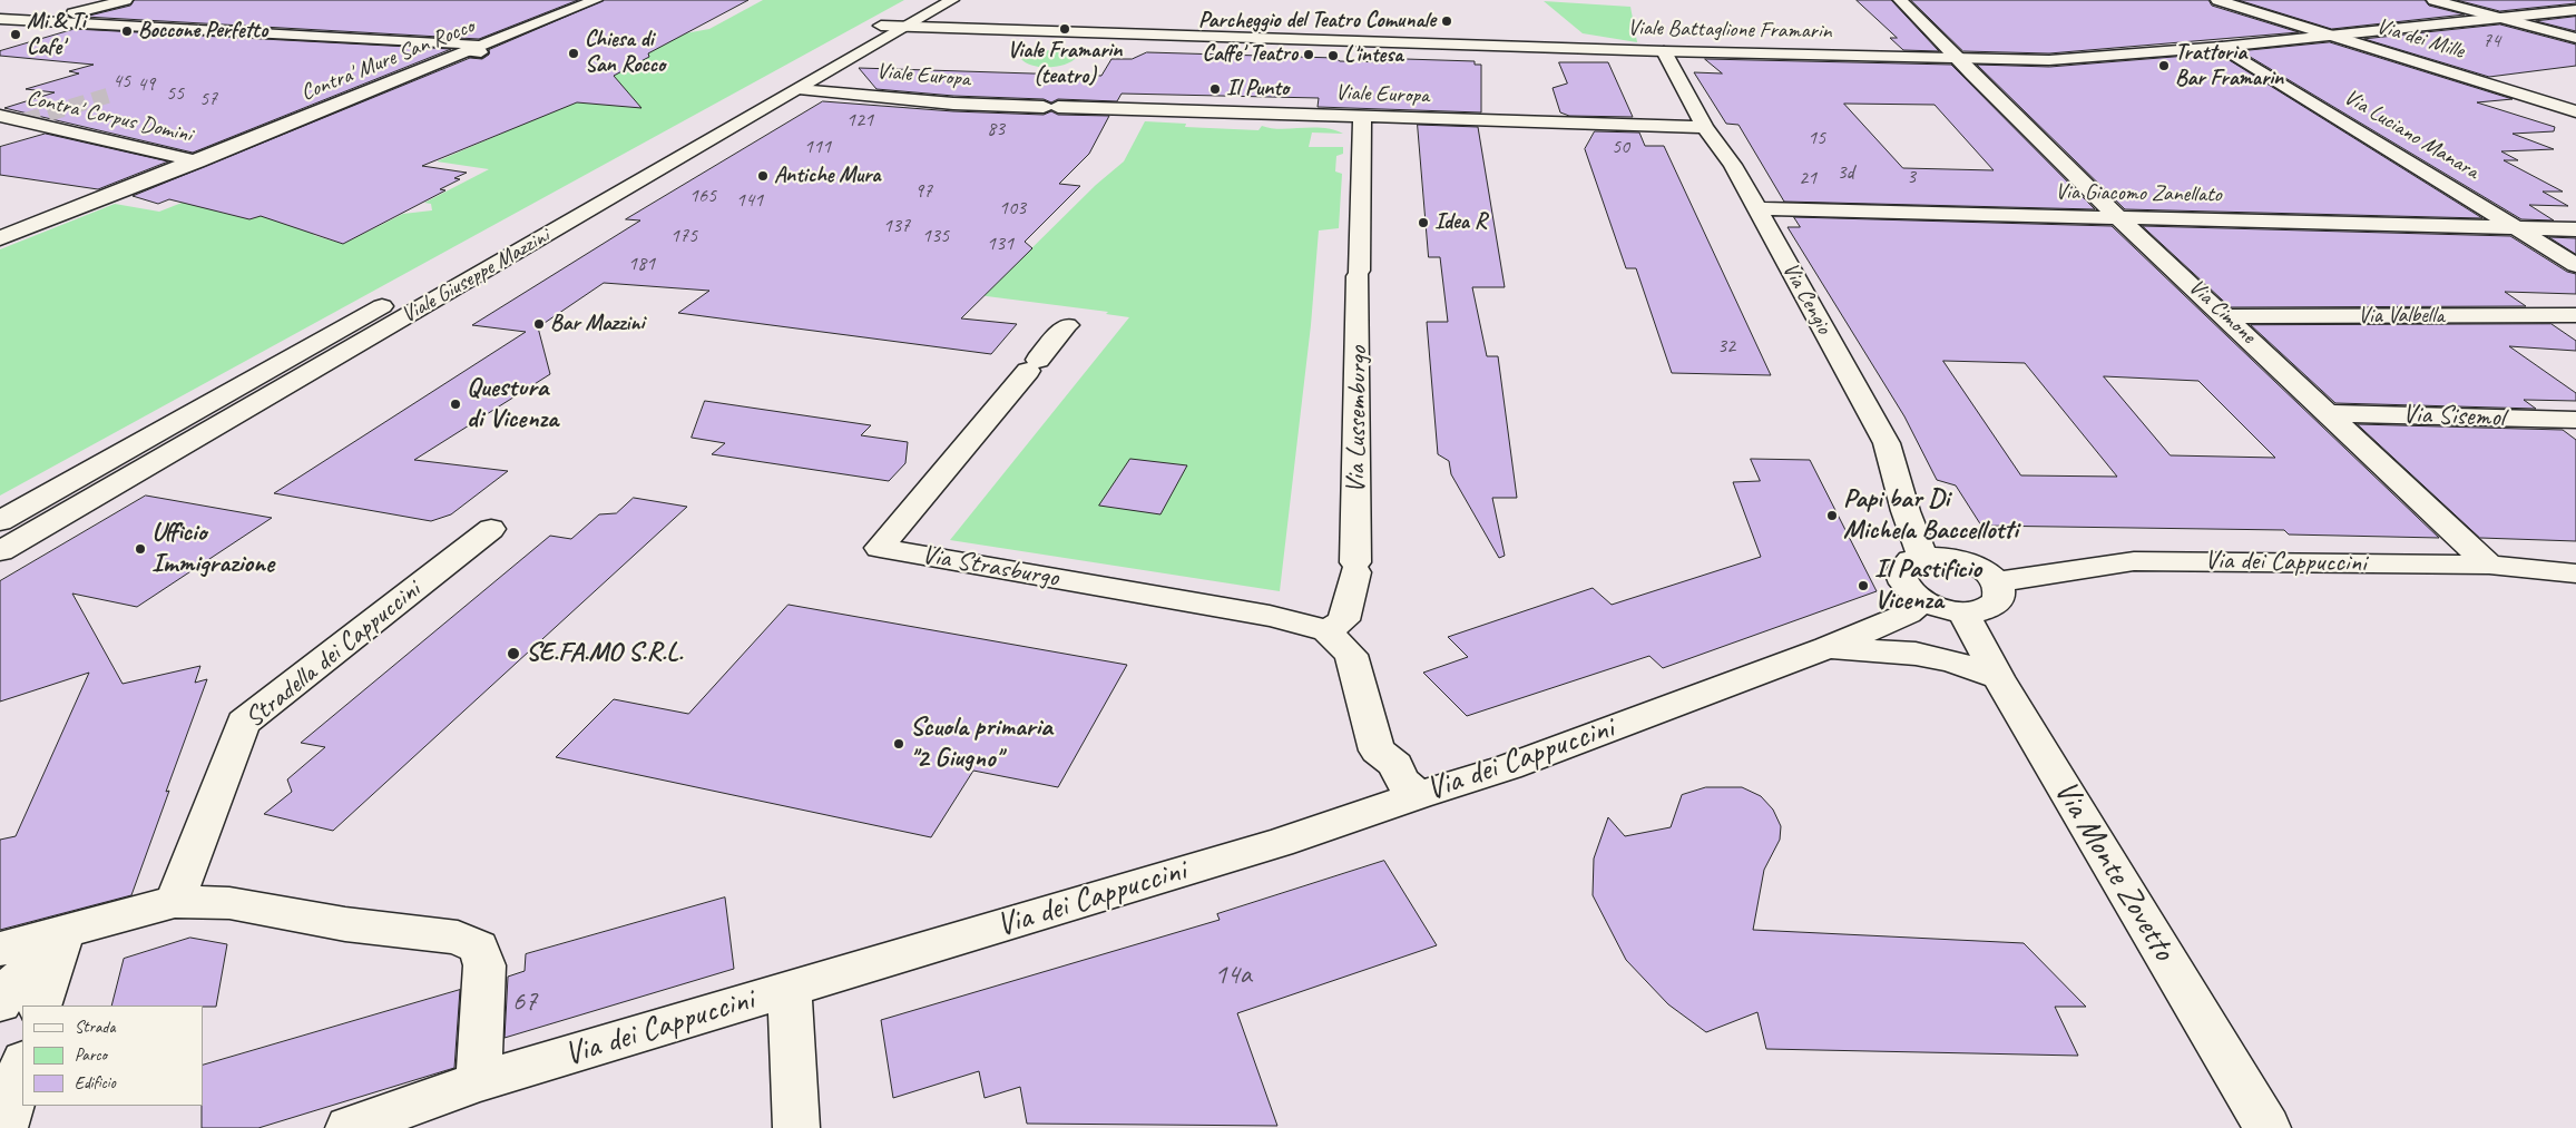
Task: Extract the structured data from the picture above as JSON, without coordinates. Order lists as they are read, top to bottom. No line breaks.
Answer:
{"streets":{"street":["Viale Battaglione Framarin","Via dei Mille","Contra' Mure San Rocco","Viale Europa","Contra' Corpus Domini","Via Luciano Manara","Via Giacomo Zanellato","Viale Giuseppe Mazzini","Via Cengio","Via Cimone","Via Valbella","Via Sisemol","Via Lussemburgo","Via dei Cappuccini","Via Strasburgo","Stradella dei Cappuccini","Via Monte Zovetto"]},"crossings":[["Viale Battaglione Framarin","Via dei Mille"],["Viale Battaglione Framarin","Via Luciano Manara"],["Viale Battaglione Framarin","Viale Giuseppe Mazzini"],["Viale Battaglione Framarin","Via Cengio"],["Viale Battaglione Framarin","Via Cimone"],["Contra' Mure San Rocco","Contra' Corpus Domini"],["Viale Europa","Viale Giuseppe Mazzini"],["Viale Europa","Via Cengio"],["Viale Europa","Via Lussemburgo"],["Via Luciano Manara","Via Giacomo Zanellato"],["Via Giacomo Zanellato","Via Cengio"],["Via Giacomo Zanellato","Via Cimone"],["Via Cimone","Via Valbella"],["Via Cimone","Via Sisemol"],["Via Cimone","Via dei Cappuccini"],["Via Lussemburgo","Via Strasburgo"],["Via dei Cappuccini","Via Monte Zovetto"]],"places":["Parcheggio del Teatro Comunale","Viale Framarin (teatro)","Boccone Perfetto","Mi & Ti Cafe'","Chiesa di San Rocco","Caffe' Teatro","L'intesa","Trattoria Bar Framarin","Il Punto","Antiche Mura","Idea R","Bar Mazzini","Questura di Vicenza","Papi bar Di Michela Baccellotti","Ufficio Immigrazione","Il Pastificio Vicenza","SE.FA.MO S.R.L.","Scuola primaria \"2 Giugno\""],"house_numbers":["74","45","49","55","57","121","83","15","111","50","3d","3","21","97","165","141","103","137","175","135","131","181","32","14a","67"],"legend":["Strada","Parco","Edificio"]}
